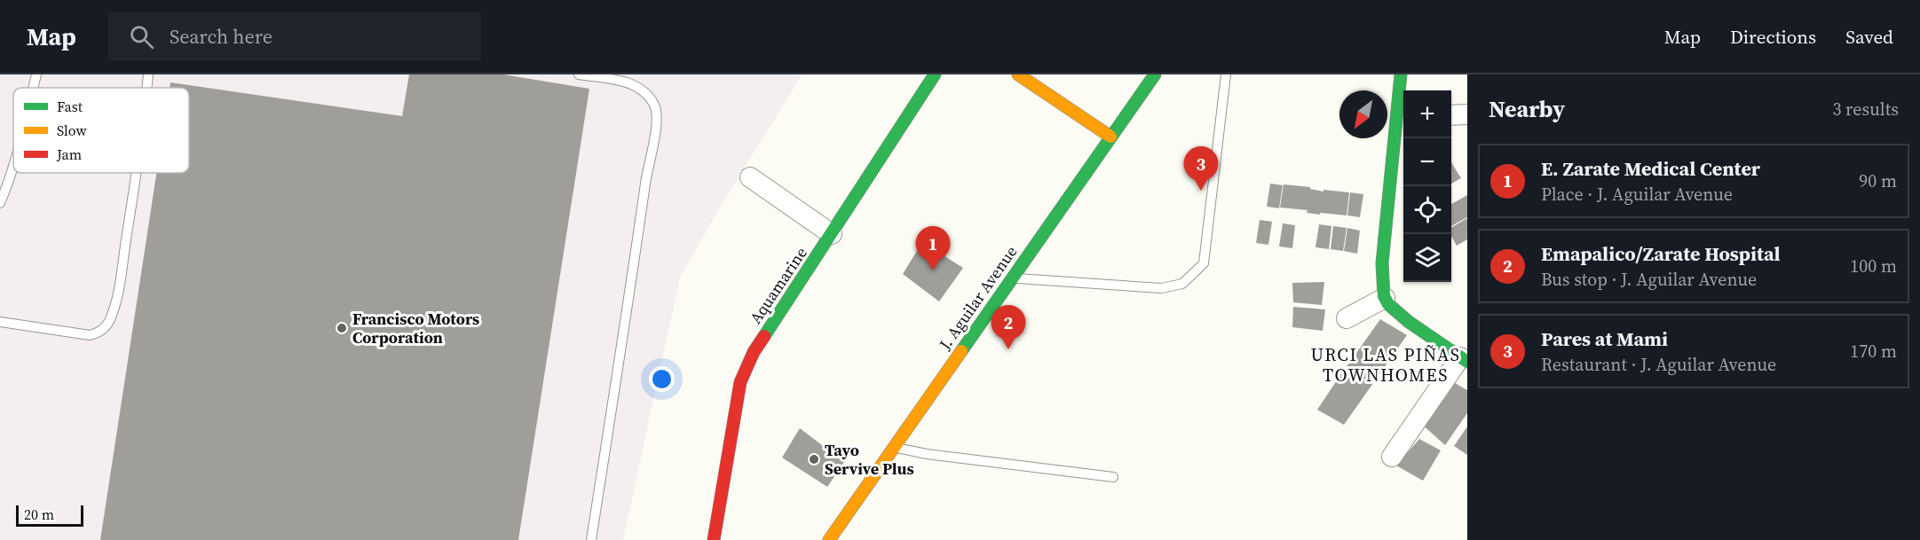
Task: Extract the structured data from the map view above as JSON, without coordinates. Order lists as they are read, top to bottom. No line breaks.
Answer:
{"streets":{"street":["Aquamarine","J. Aguilar Avenue"]},"districts":["URCI LAS PIÑAS TOWNHOMES"],"places":["Francisco Motors Corporation","Tayo Servive Plus"],"legend":["Fast","Slow","Jam"],"scale_bar":"20 m","north":"bottom left","page":{"header":"Map","search":"Search here","nav":["Map","Directions","Saved"],"heading":["Nearby","3 results"],"map_buttons":["+","−"],"list":[{"mark":"1","name":"E. Zarate Medical Center","note":"Place · J. Aguilar Avenue","value":"90 m"},{"mark":"2","name":"Emapalico/Zarate Hospital","note":"Bus stop · J. Aguilar Avenue","value":"100 m"},{"mark":"3","name":"Pares at Mami","note":"Restaurant · J. Aguilar Avenue","value":"170 m"}],"pins":["3","1","2"],"scale":"20 m"}}
